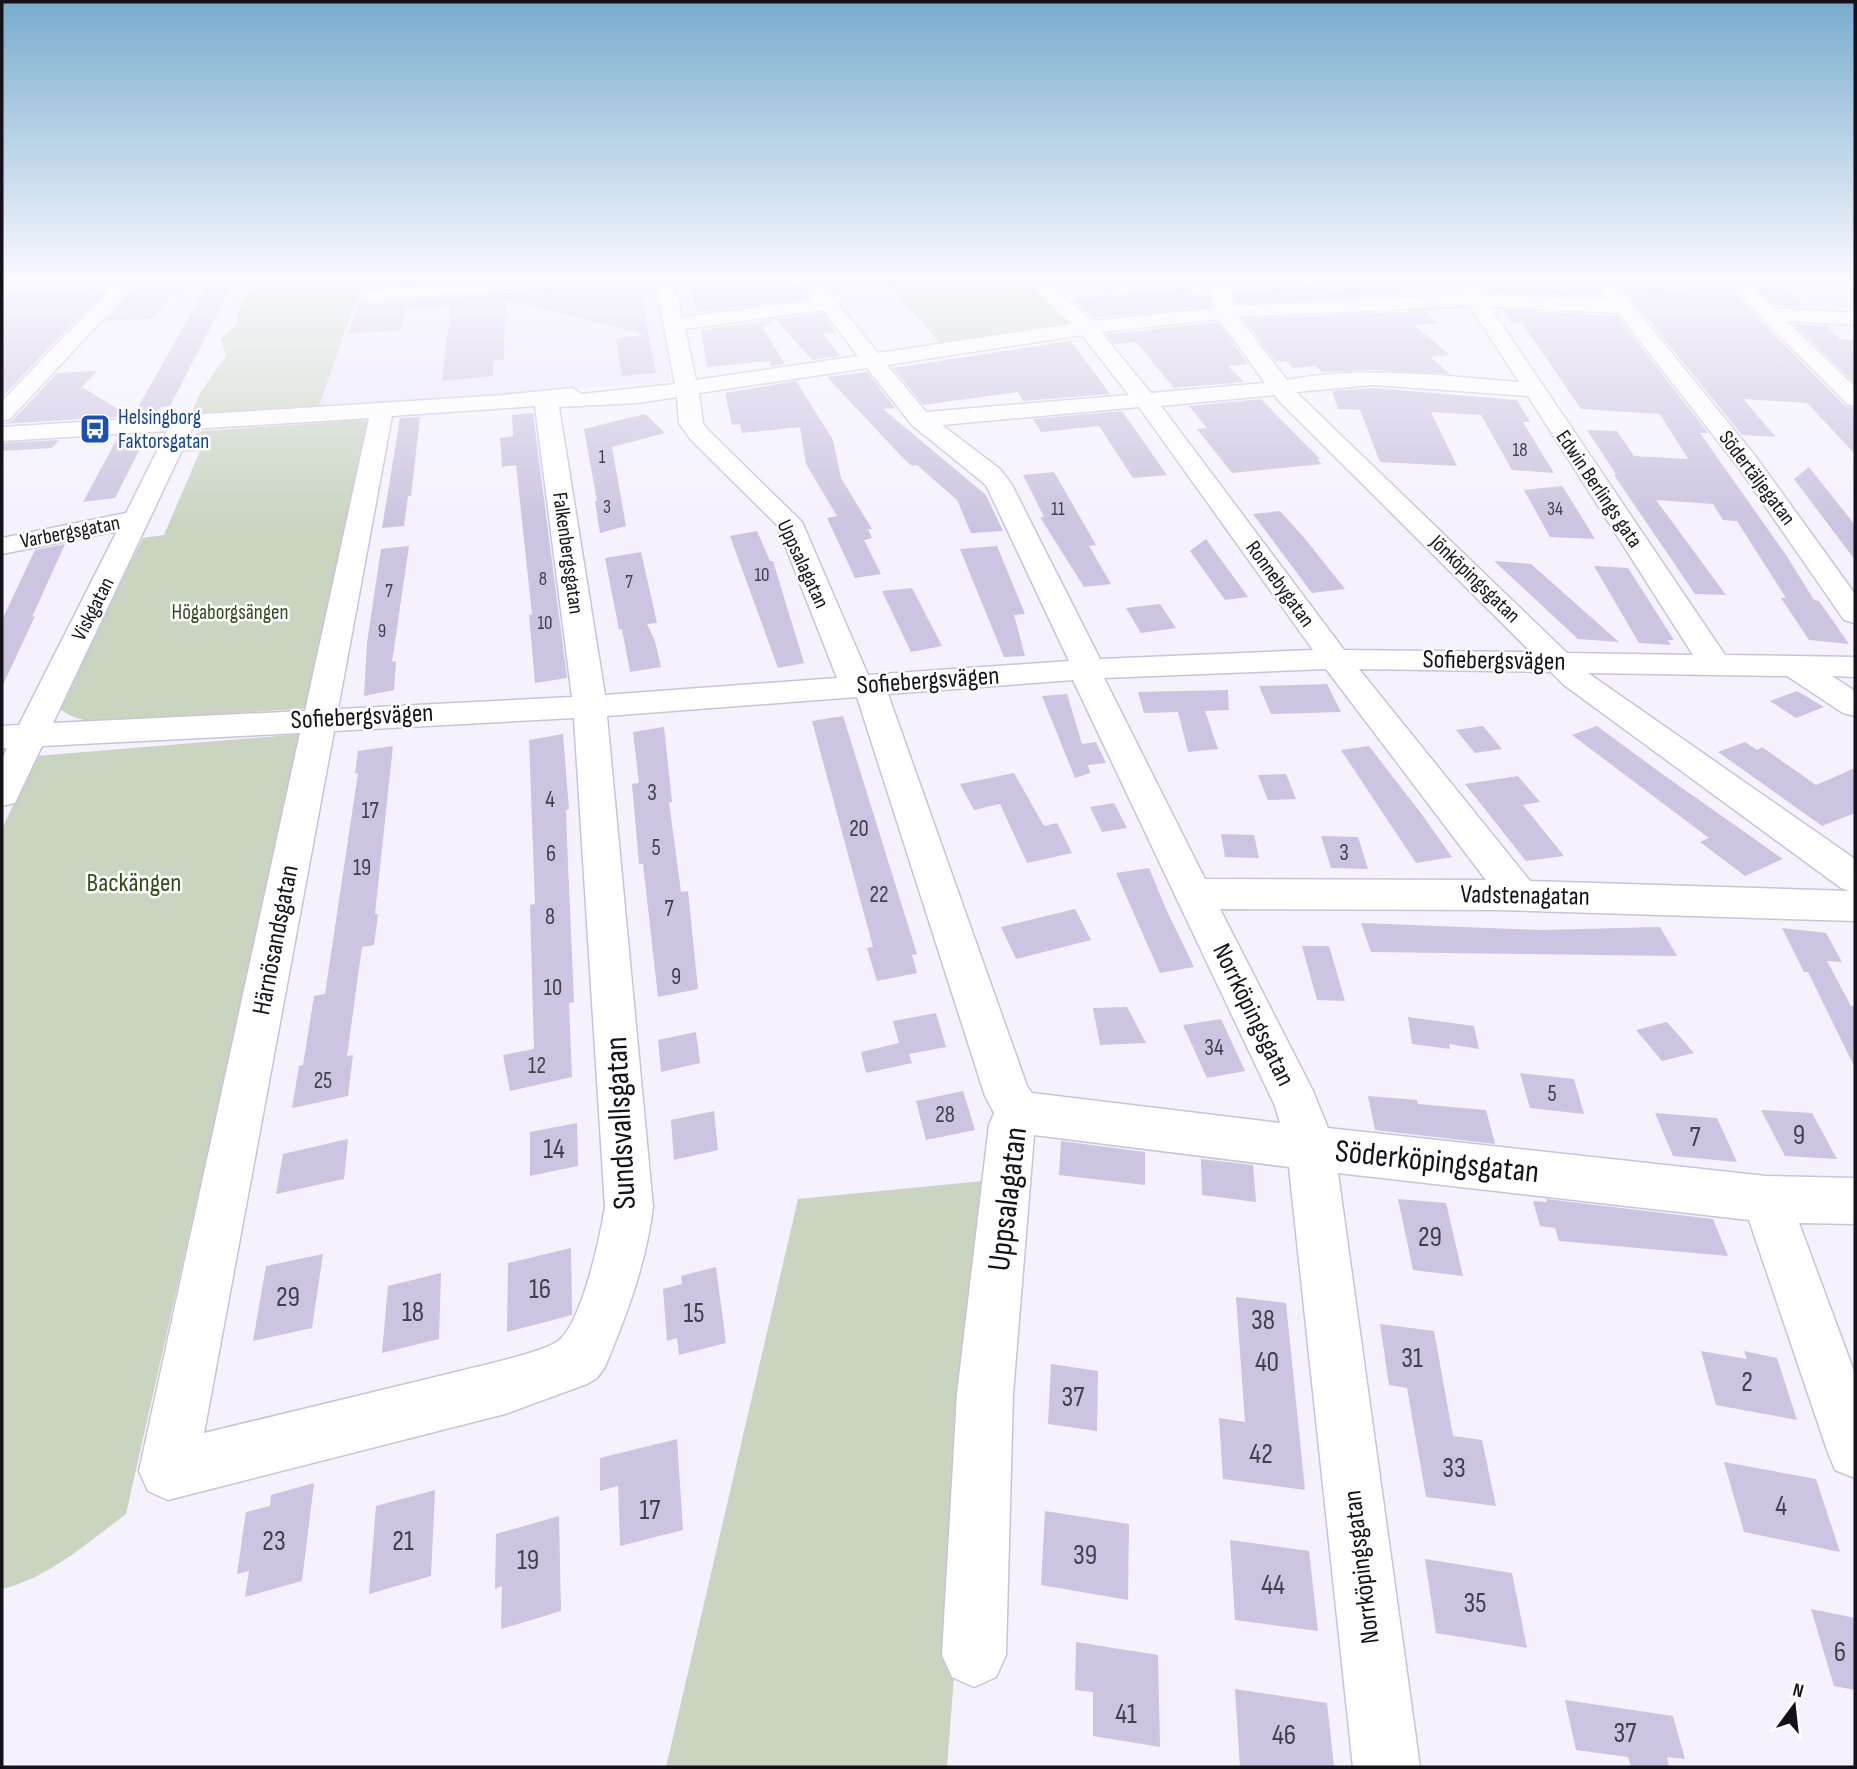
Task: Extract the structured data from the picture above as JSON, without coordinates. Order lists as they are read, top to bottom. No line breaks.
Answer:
{"streets":{"street":["Södertäljegatan","Edwin Berlings gata","Varbergsgatan","Falkenbergsgatan","Uppsalagatan","Jönköpingsgatan","Ronnebygatan","Viskgatan","Sofiebergsvägen","Vadstenagatan","Härnösandsgatan","Norrköpingsgatan","Sundsvallsgatan","Söderköpingsgatan"]},"crossings":[["Edwin Berlings gata","Sofiebergsvägen"],["Varbergsgatan","Viskgatan"],["Falkenbergsgatan","Sofiebergsvägen"],["Falkenbergsgatan","Sundsvallsgatan"],["Uppsalagatan","Sofiebergsvägen"],["Uppsalagatan","Söderköpingsgatan"],["Jönköpingsgatan","Sofiebergsvägen"],["Jönköpingsgatan","Vadstenagatan"],["Ronnebygatan","Sofiebergsvägen"],["Ronnebygatan","Vadstenagatan"],["Viskgatan","Sofiebergsvägen"],["Sofiebergsvägen","Härnösandsgatan"],["Sofiebergsvägen","Norrköpingsgatan"],["Sofiebergsvägen","Sundsvallsgatan"],["Vadstenagatan","Norrköpingsgatan"],["Härnösandsgatan","Sundsvallsgatan"],["Norrköpingsgatan","Söderköpingsgatan"]],"parks":["Högaborgsängen","Backängen"],"places":{"bus stop":["Helsingborg Faktorsgatan"]},"house_numbers":["18","1","3","11","34","10","8","7","7","10","9","3","4","17","20","5","3","6","19","22","7","8","9","10","34","12","25","5","28","9","7","14","29","16","29","18","15","38","31","40","2","37","42","33","4","17","23","21","39","19","44","35","6","41","37","46"],"north":"top"}
